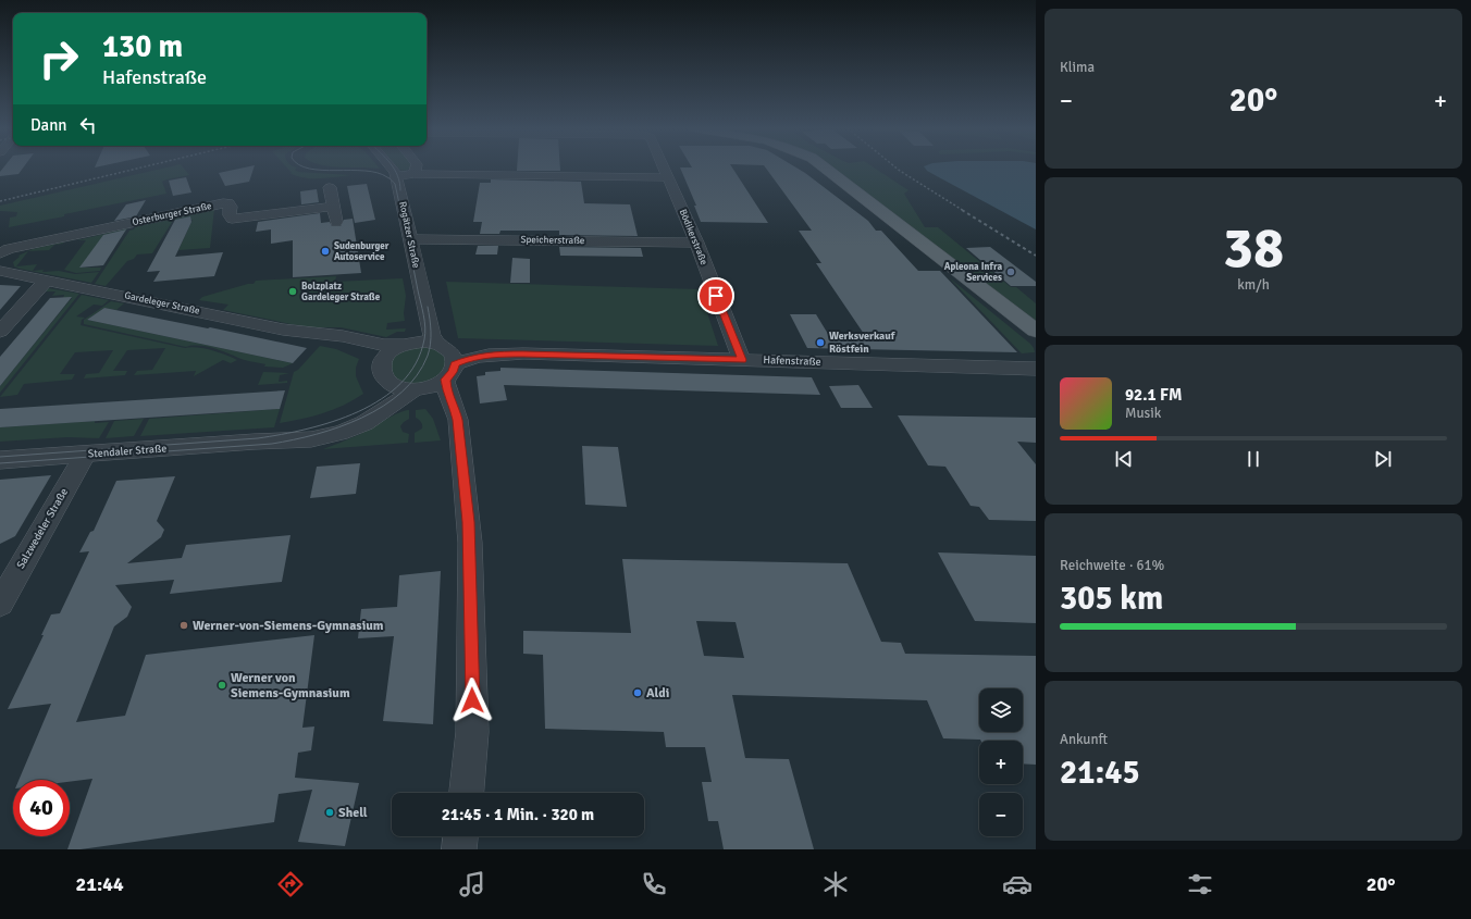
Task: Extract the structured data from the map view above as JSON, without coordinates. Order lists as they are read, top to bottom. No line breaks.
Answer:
{"streets":{"street":["Osterburger Straße","Rogätzer Straße","Bödikerstraße","Speicherstraße","Gardeleger Straße","Hafenstraße","Stendaler Straße","Salzwedeler Straße"]},"crossings":[["Rogätzer Straße","Speicherstraße"],["Rogätzer Straße","Gardeleger Straße"],["Rogätzer Straße","Hafenstraße"],["Rogätzer Straße","Stendaler Straße"],["Bödikerstraße","Speicherstraße"],["Bödikerstraße","Hafenstraße"],["Gardeleger Straße","Hafenstraße"],["Gardeleger Straße","Stendaler Straße"],["Hafenstraße","Stendaler Straße"],["Stendaler Straße","Salzwedeler Straße"]],"places":["Sudenburger Autoservice","Apleona Infra Services","Bolzplatz Gardeleger Straße","Werksverkauf Röstfein","Werner-von-Siemens-Gymnasium","Werner von Siemens-Gymnasium","Aldi","Shell"],"page":{"tile":["Klima",["38","km/h"],["Reichweite · 61%","305 km"],["Ankunft","21:45"]],"turn":["130 m","Hafenstraße"],"heat":["−","20°","+"],"then":"Dann","song":["92.1 FM","Musik"],"map_buttons":["+","−"],"limit":"40","trip":"21:45 · 1 Min. · 320 m","tabs":["21:44","20°"]}}
